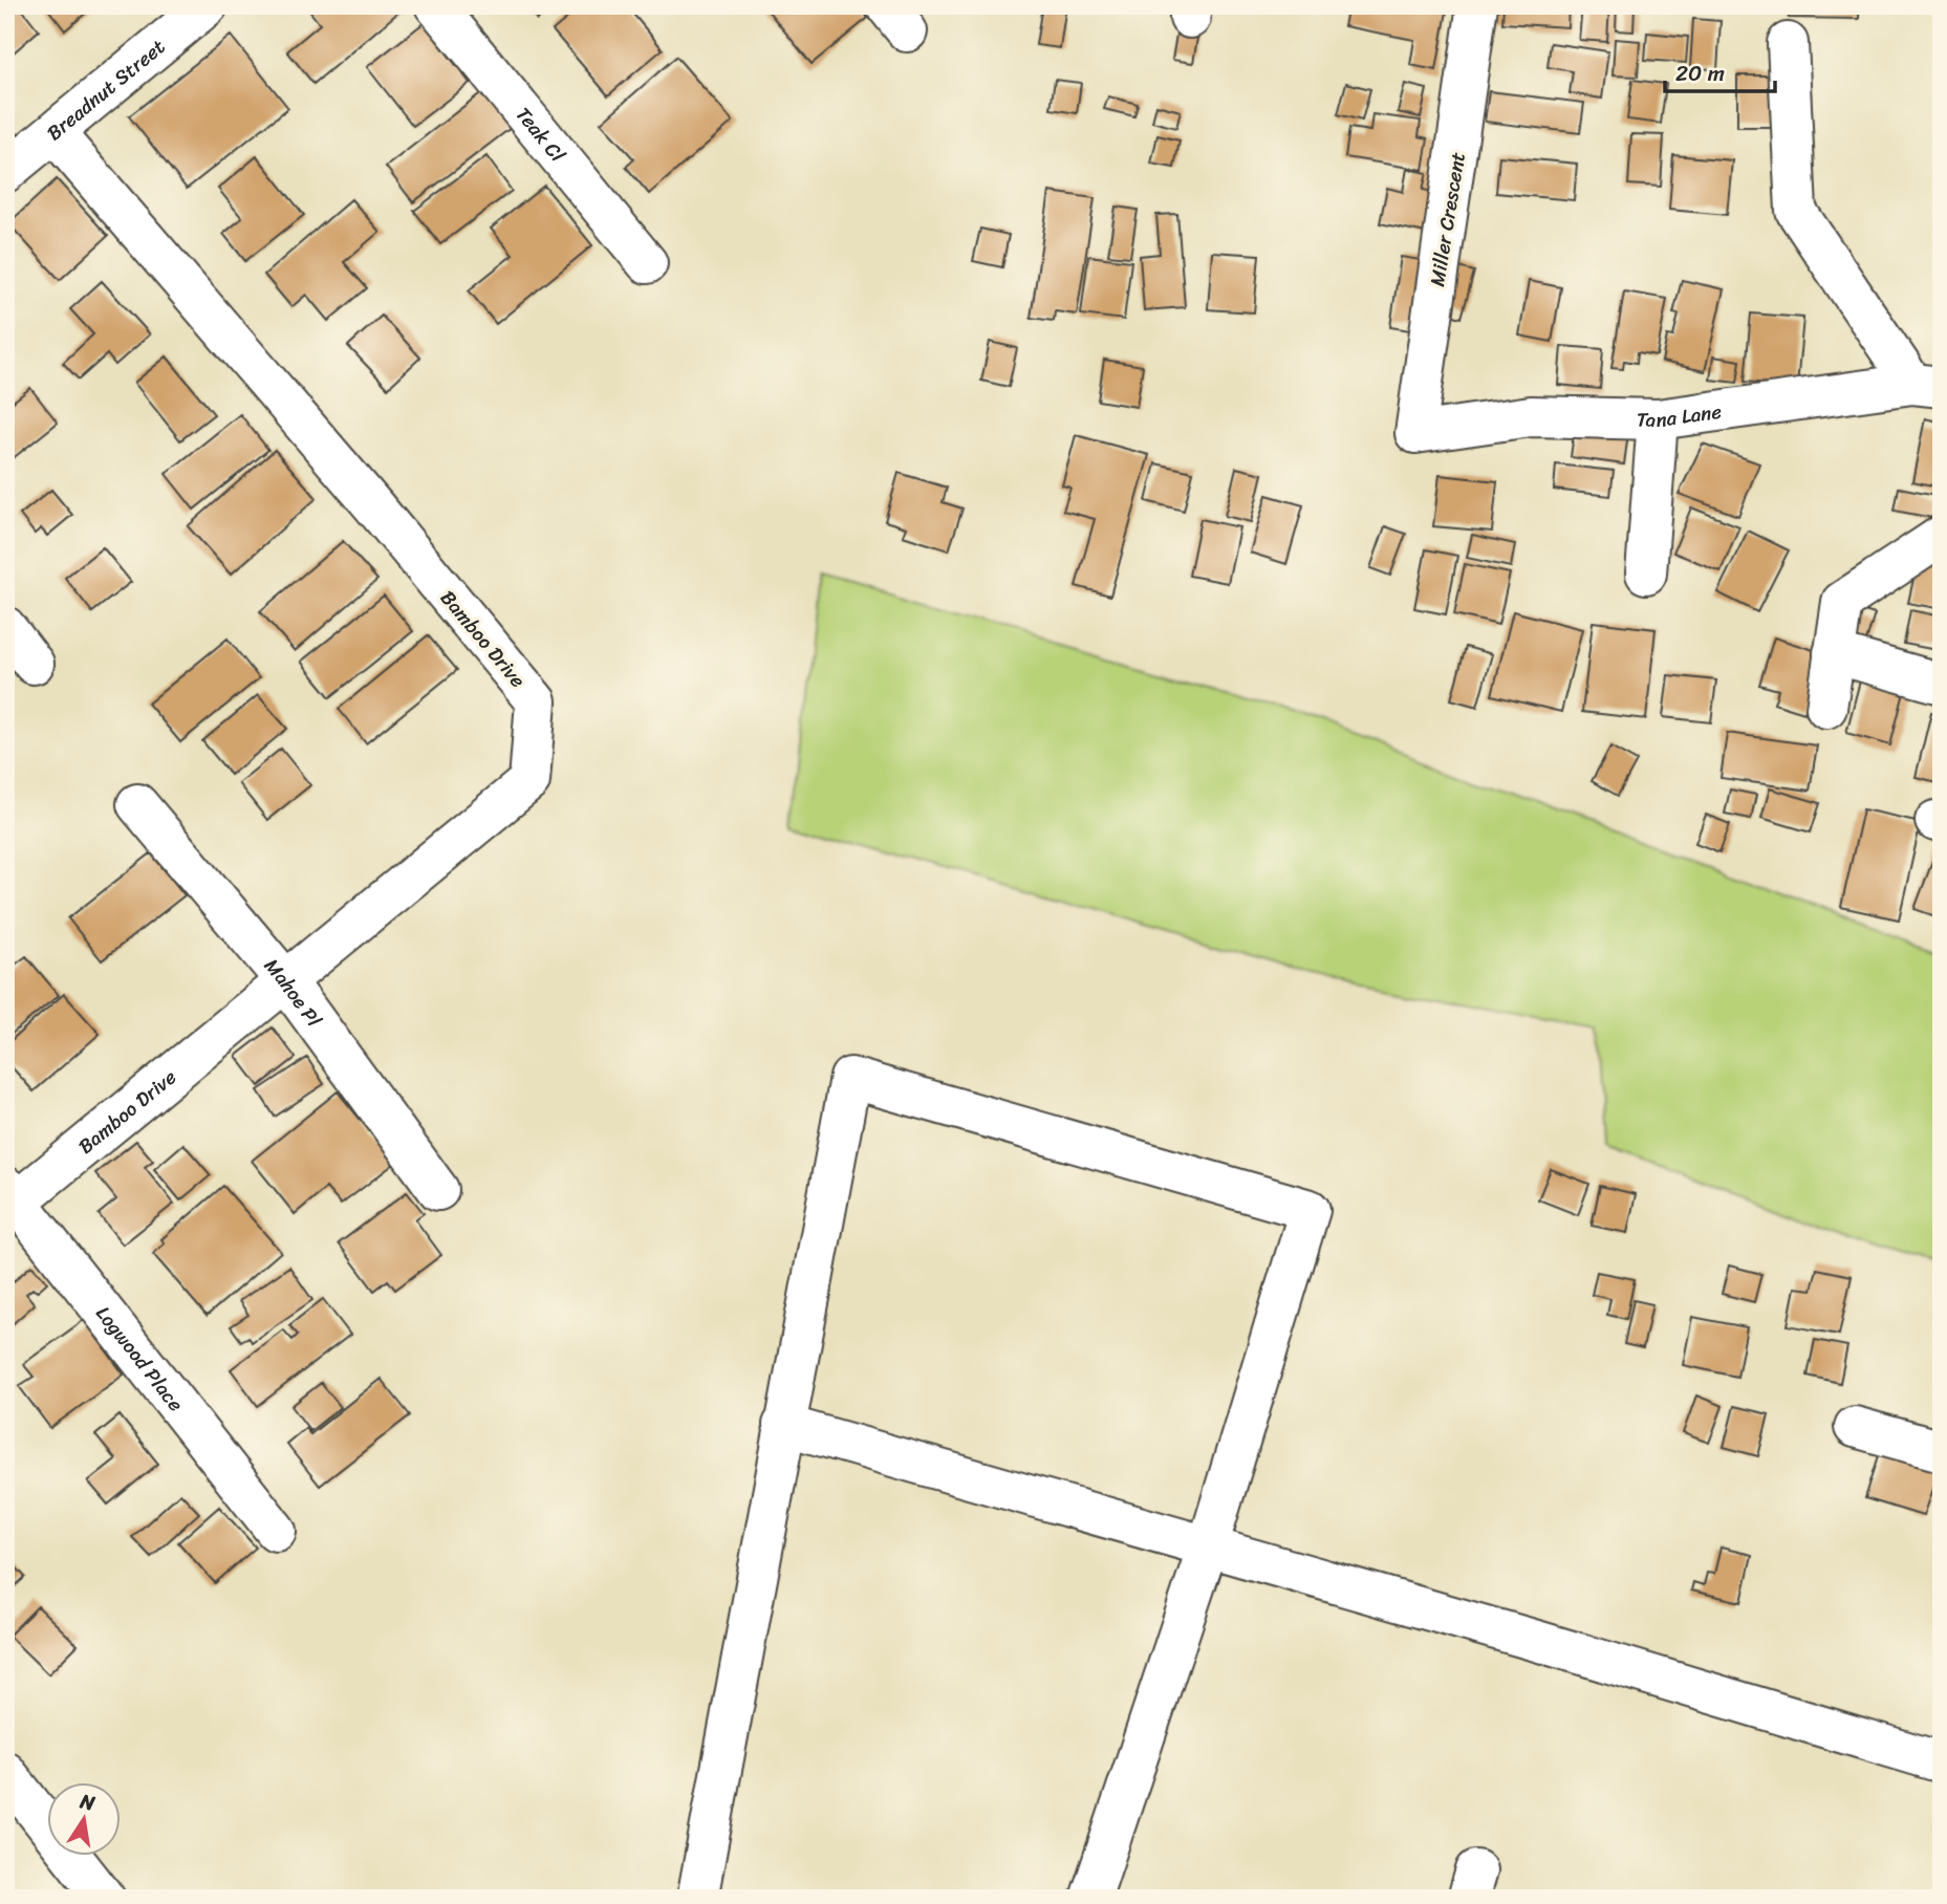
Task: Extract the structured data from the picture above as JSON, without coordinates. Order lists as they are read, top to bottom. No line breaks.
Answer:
{"streets":{"street":["Breadnut Street","Teak Cl","Miller Crescent","Tana Lane","Bamboo Drive","Mahoe Pl","Logwood Place"]},"crossings":[["Breadnut Street","Bamboo Drive"],["Miller Crescent","Tana Lane"],["Bamboo Drive","Mahoe Pl"],["Bamboo Drive","Logwood Place"]],"scale_bar":"20 m","north":"top"}
